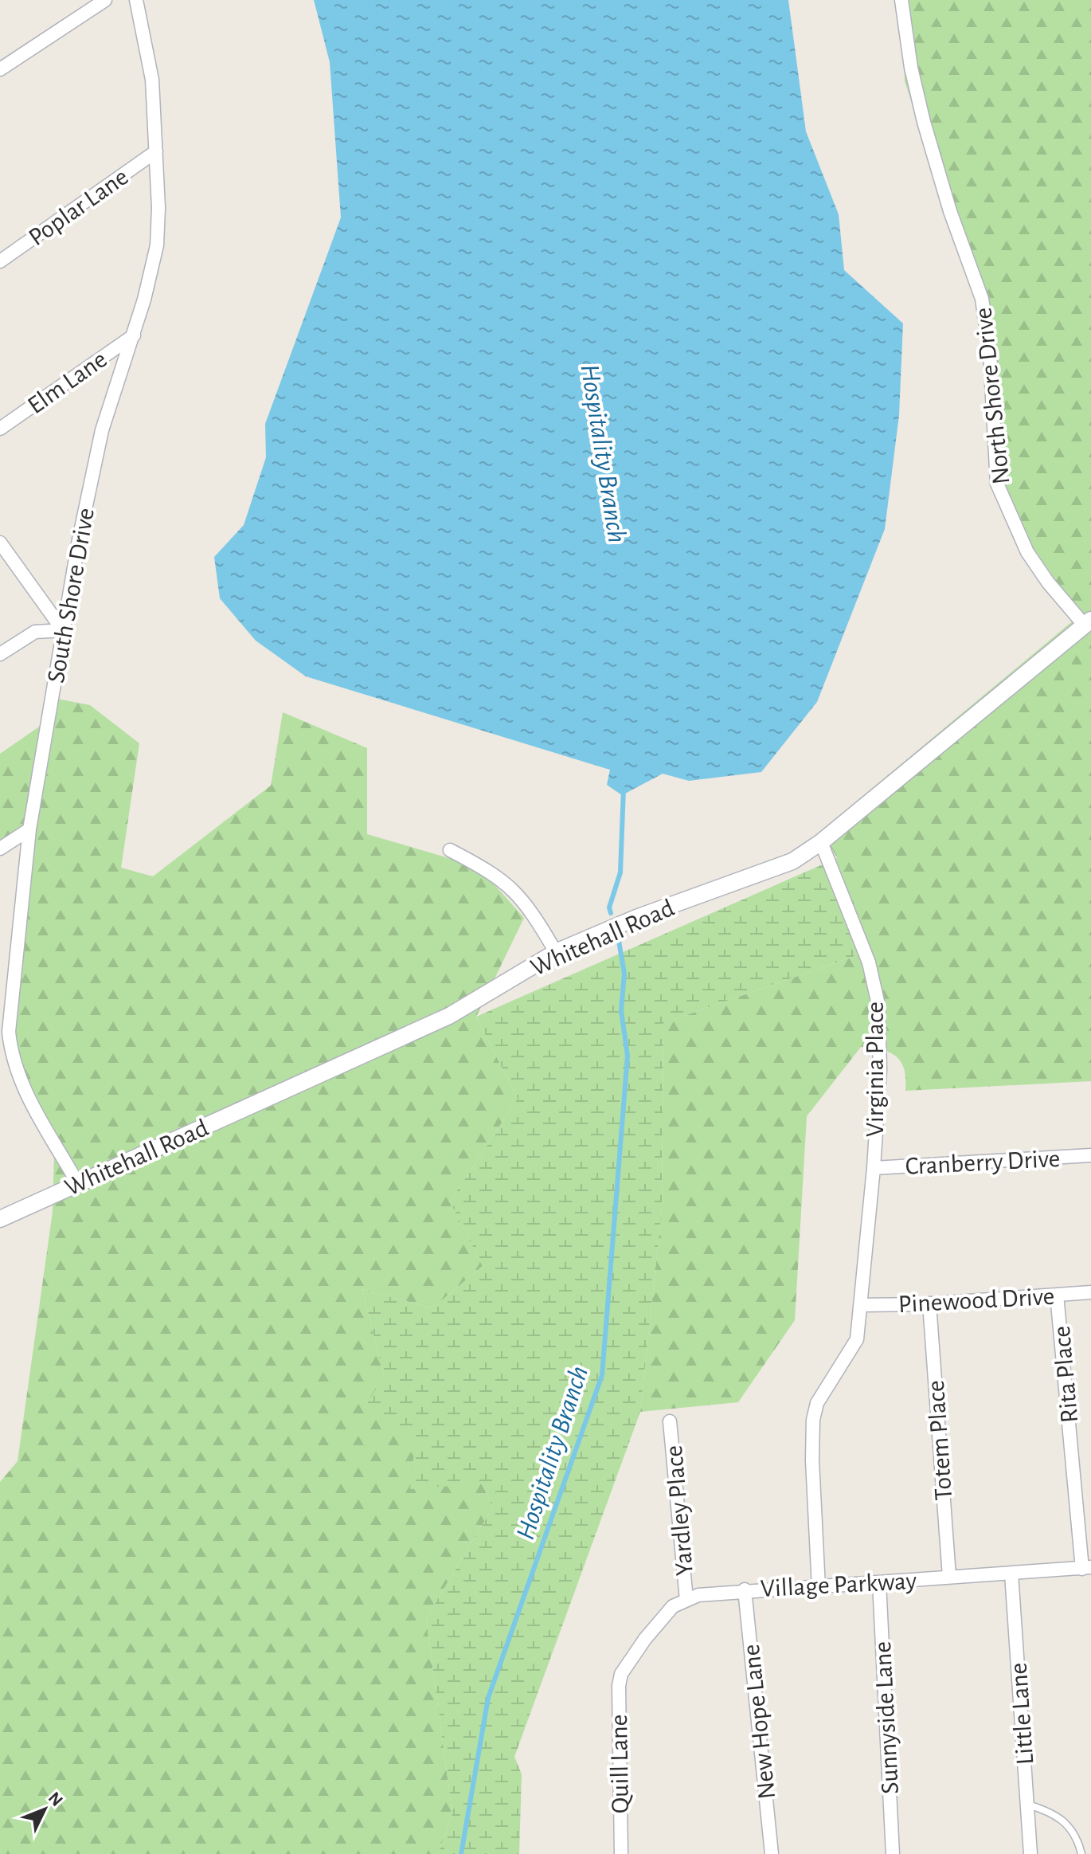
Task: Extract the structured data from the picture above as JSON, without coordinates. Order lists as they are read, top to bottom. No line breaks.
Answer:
{"streets":{"street":["Poplar Lane","Elm Lane","North Shore Drive","South Shore Drive","Whitehall Road","Virginia Place","Cranberry Drive","Pinewood Drive","Rita Place","Totem Place","Yardley Place","Village Parkway","Little Lane","Sunnyside Lane","New Hope Lane","Quill Lane"]},"crossings":[["Poplar Lane","South Shore Drive"],["Elm Lane","South Shore Drive"],["North Shore Drive","Whitehall Road"],["South Shore Drive","Whitehall Road"],["Whitehall Road","Virginia Place"],["Virginia Place","Cranberry Drive"],["Virginia Place","Pinewood Drive"],["Virginia Place","Village Parkway"],["Pinewood Drive","Rita Place"],["Pinewood Drive","Totem Place"],["Rita Place","Village Parkway"],["Totem Place","Village Parkway"],["Yardley Place","Village Parkway"],["Village Parkway","Little Lane"],["Village Parkway","Sunnyside Lane"],["Village Parkway","New Hope Lane"],["Village Parkway","Quill Lane"]],"water":["Hospitality Branch"],"north":"top right"}
